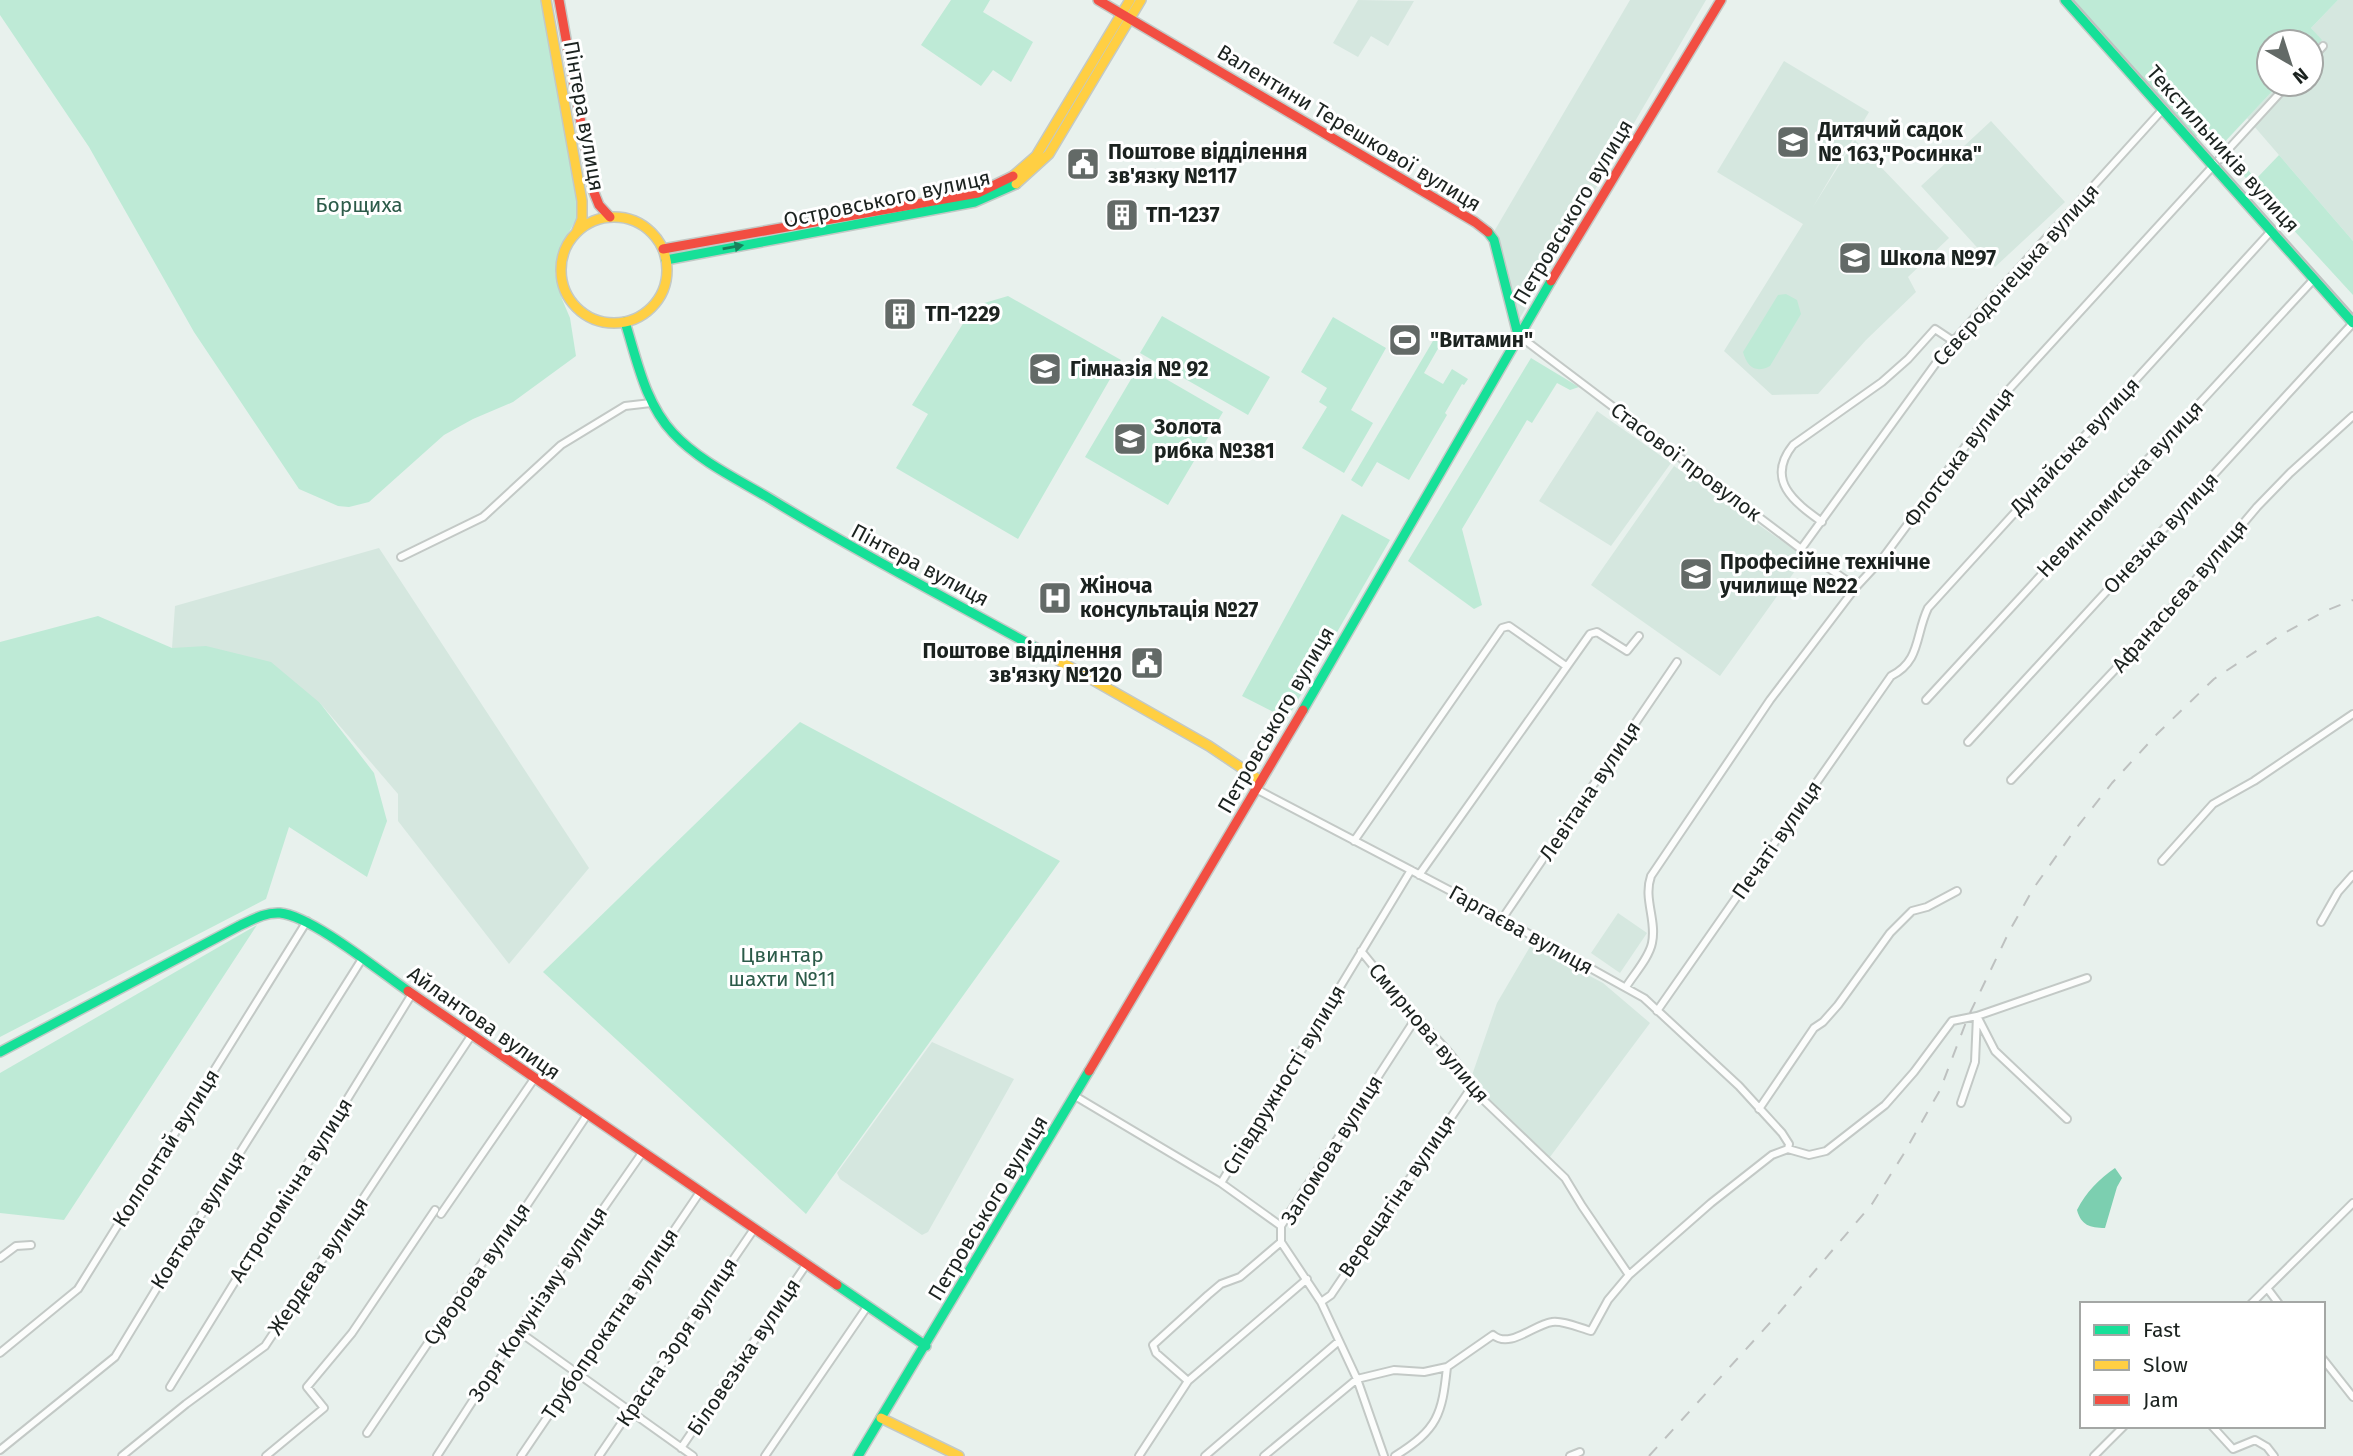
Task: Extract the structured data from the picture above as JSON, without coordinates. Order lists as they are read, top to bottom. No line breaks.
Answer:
{"streets":{"street":["Пінтера вулиця","Валентини Терешкової вулиця","Текстильників вулиця","Островського вулиця","Петровського вулиця","Сєвєродонецька вулиця","Дунайська вулиця","Флотська вулиця","Стасової провулок","Невинномиська вулиця","Онезька вулиця","Афанасьєва вулиця","Левітана вулиця","Печаті вулиця","Гаргаєва вулиця","Айлантова вулиця","Смирнова вулиця","Співдружності вулиця","Коллонтай вулиця","Заломова вулиця","Астрономічна вулиця","Верещагіна вулиця","Ковтюха вулиця","Жердєва вулиця","Суворова вулиця","Зоря Комунізму вулиця","Трубопрокатна вулиця","Красна Зоря вулиця","Біловезька вулиця"]},"crossings":[["Пінтера вулиця","Островського вулиця"],["Пінтера вулиця","Петровського вулиця"],["Пінтера вулиця","Гаргаєва вулиця"],["Валентини Терешкової вулиця","Островського вулиця"],["Валентини Терешкової вулиця","Петровського вулиця"],["Валентини Терешкової вулиця","Стасової провулок"],["Текстильників вулиця","Сєвєродонецька вулиця"],["Текстильників вулиця","Дунайська вулиця"],["Текстильників вулиця","Флотська вулиця"],["Текстильників вулиця","Невинномиська вулиця"],["Текстильників вулиця","Онезька вулиця"],["Петровського вулиця","Стасової провулок"],["Петровського вулиця","Гаргаєва вулиця"],["Петровського вулиця","Айлантова вулиця"],["Сєвєродонецька вулиця","Стасової провулок"],["Дунайська вулиця","Печаті вулиця"],["Флотська вулиця","Стасової провулок"],["Флотська вулиця","Гаргаєва вулиця"],["Левітана вулиця","Гаргаєва вулиця"],["Печаті вулиця","Гаргаєва вулиця"],["Гаргаєва вулиця","Співдружності вулиця"],["Айлантова вулиця","Коллонтай вулиця"],["Айлантова вулиця","Астрономічна вулиця"],["Айлантова вулиця","Ковтюха вулиця"],["Айлантова вулиця","Жердєва вулиця"],["Айлантова вулиця","Суворова вулиця"],["Айлантова вулиця","Зоря Комунізму вулиця"],["Айлантова вулиця","Трубопрокатна вулиця"],["Айлантова вулиця","Красна Зоря вулиця"],["Айлантова вулиця","Біловезька вулиця"],["Смирнова вулиця","Співдружності вулиця"],["Смирнова вулиця","Заломова вулиця"],["Смирнова вулиця","Верещагіна вулиця"],["Заломова вулиця","Верещагіна вулиця"]],"parks":["Борщиха","Цвинтар шахти №11"],"places":{"school or university":["Дитячий садок № 163,\"Росинка\"","Школа №97","Гімназія № 92","Золота рибка №381","Професійне технічне училище №22"],"public building":["Поштове відділення зв'язку №117","Поштове відділення зв'язку №120"],"building":["ТП-1237","ТП-1229"],"sports":["\"Витамин\""],"hospital":["Жіноча консультація №27"]},"legend":["Fast","Slow","Jam"],"north":"bottom right"}
